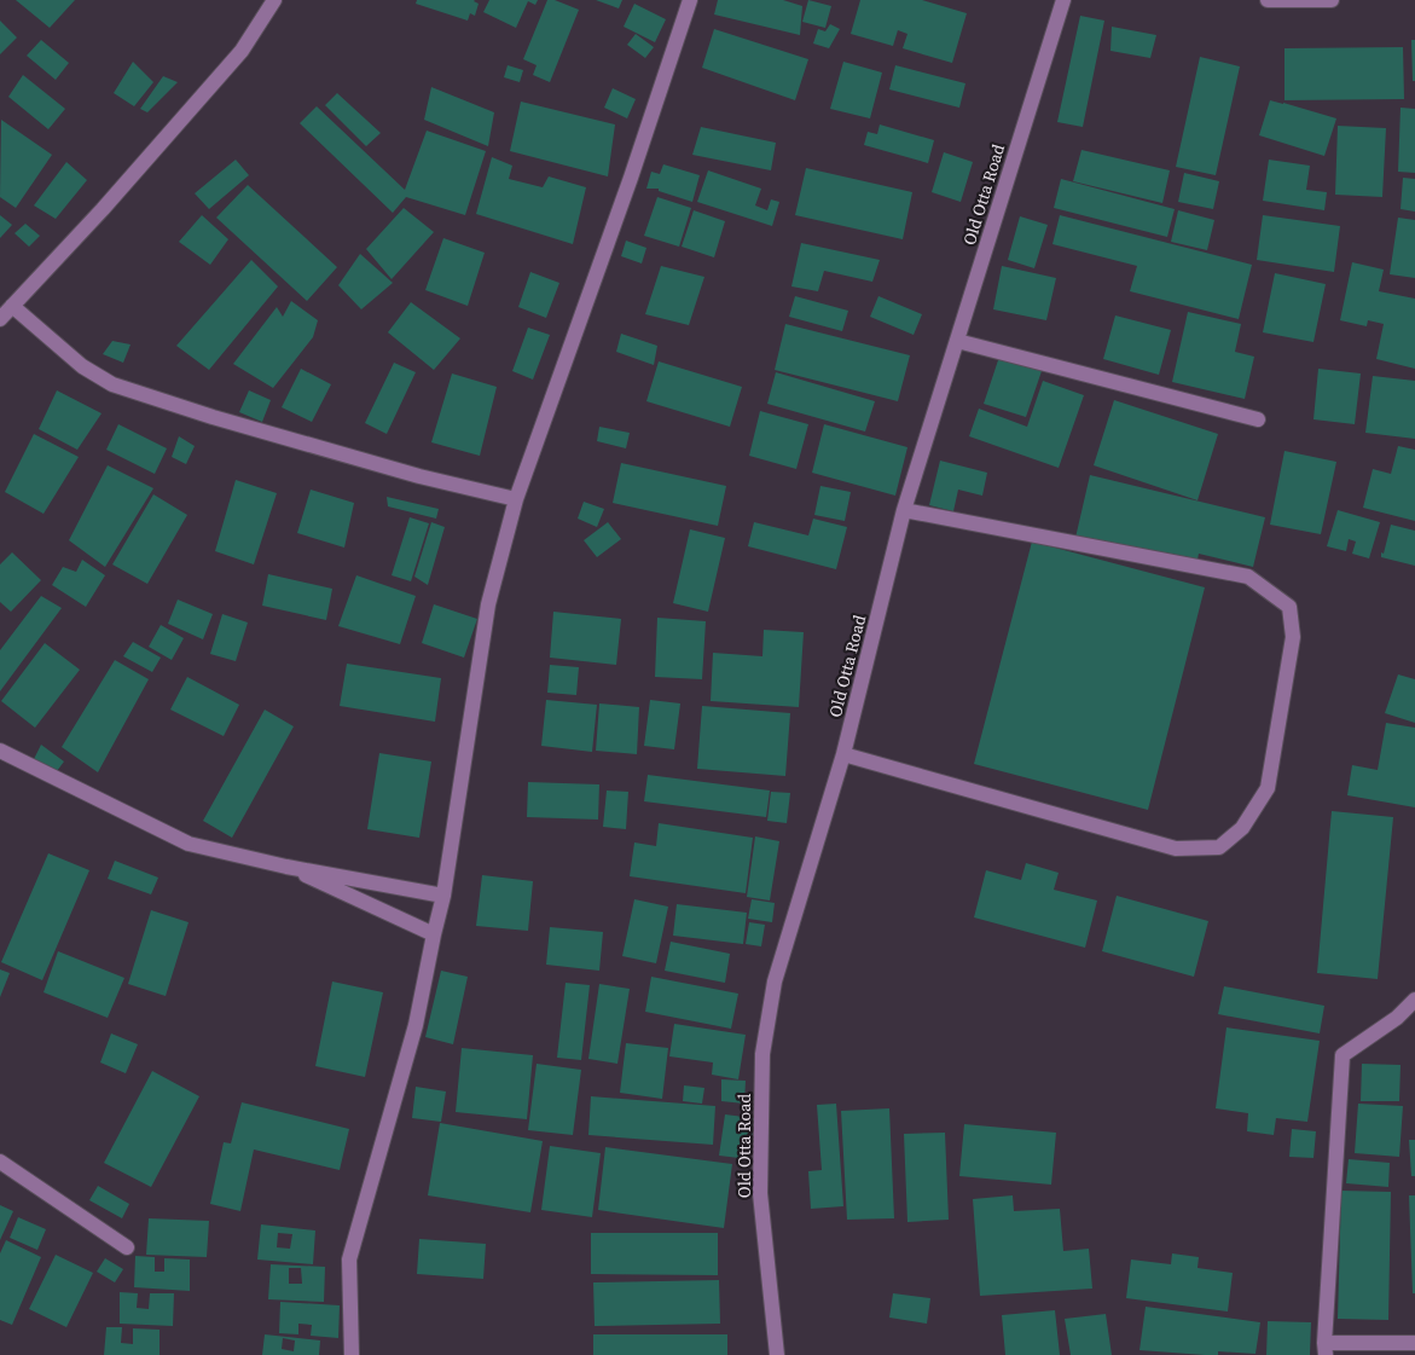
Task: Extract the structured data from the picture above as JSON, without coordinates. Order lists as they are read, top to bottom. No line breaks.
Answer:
{"streets":{"street":["Old Otta Road"]}}
